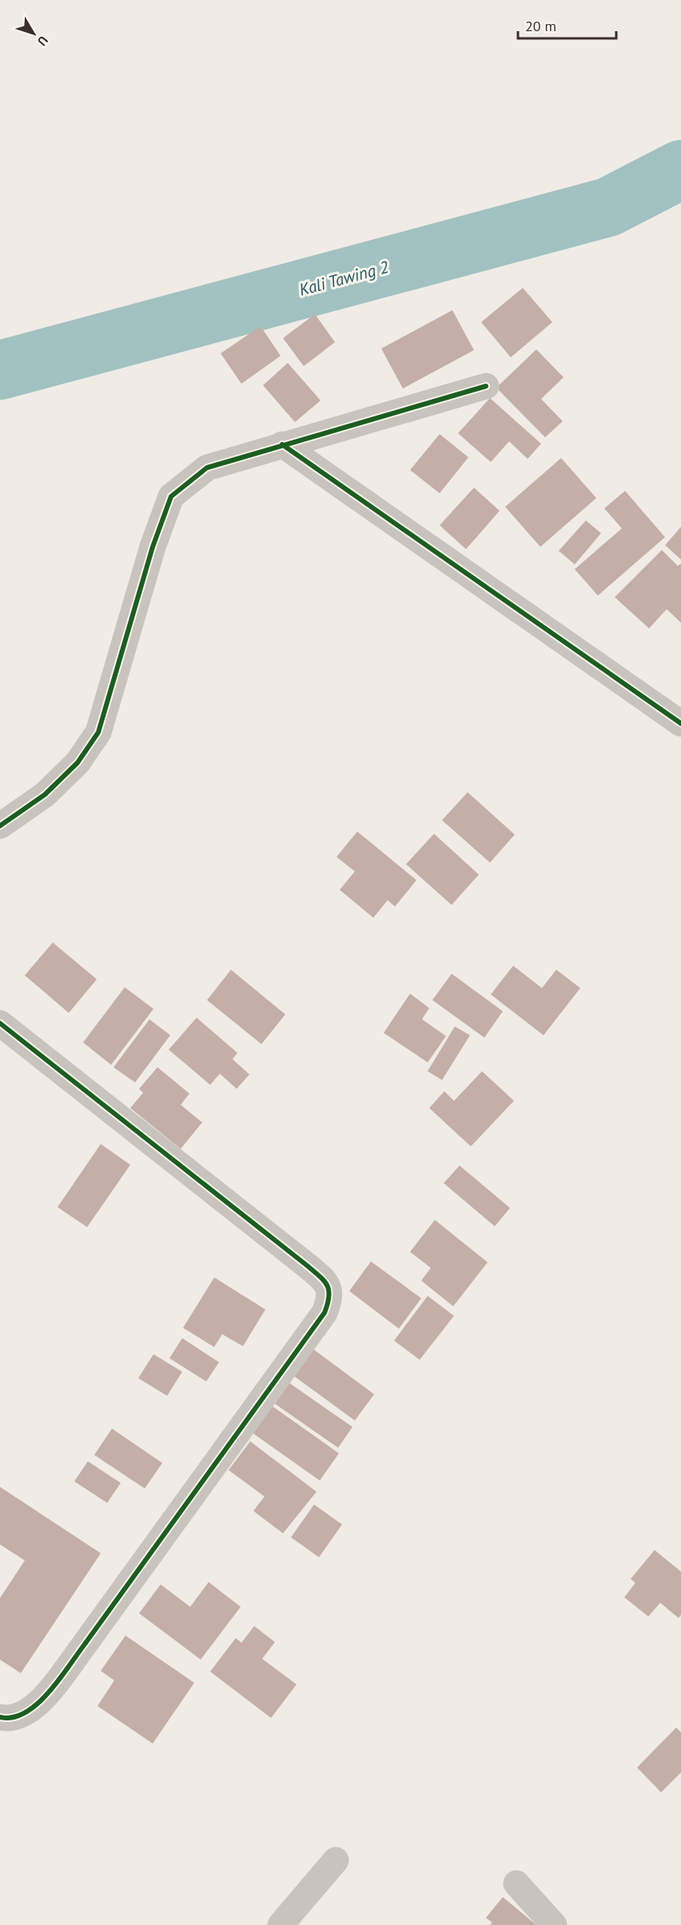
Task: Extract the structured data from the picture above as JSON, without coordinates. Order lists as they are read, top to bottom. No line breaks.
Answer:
{"water":["Kali Tawing 2"],"scale_bar":"20 m","north":"bottom right"}
